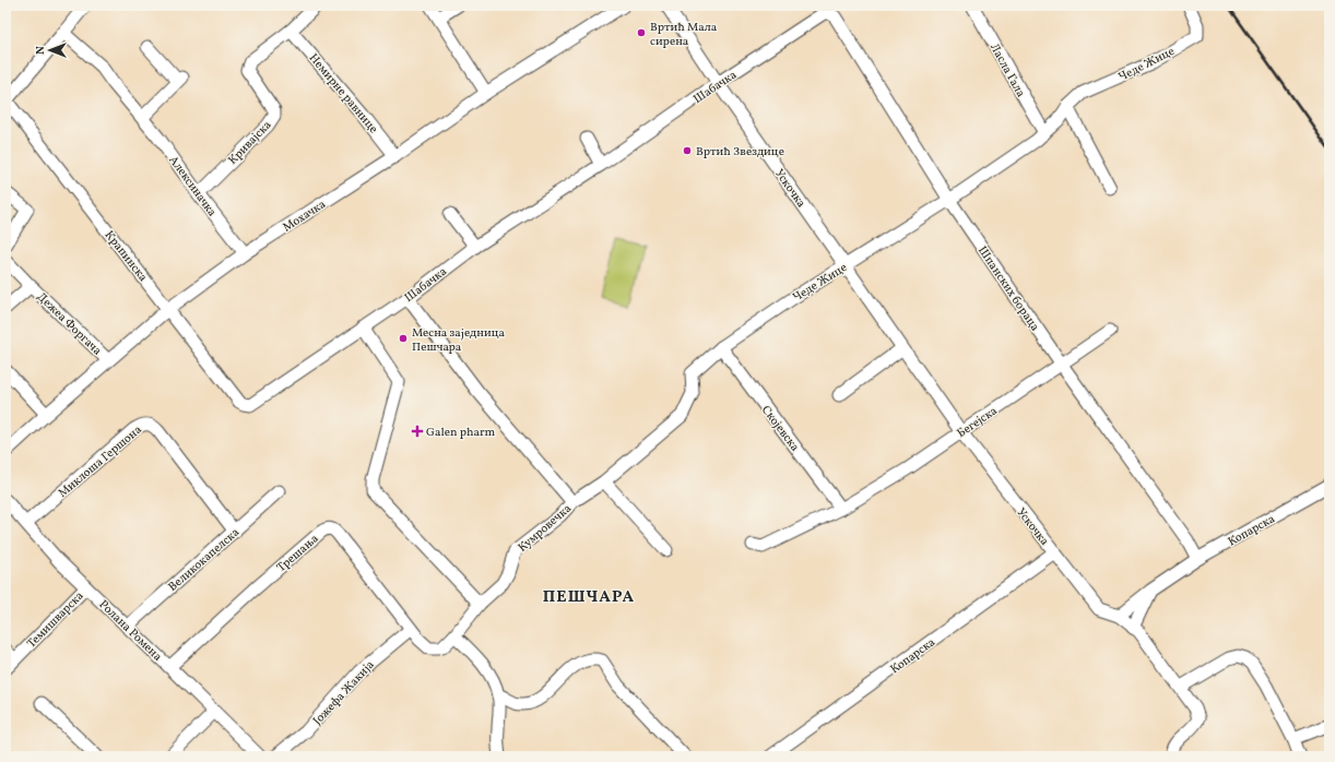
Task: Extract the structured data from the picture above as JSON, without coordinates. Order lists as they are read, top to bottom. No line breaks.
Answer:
{"streets":{"street":["Чеде Жице","Ласла Гала","Шабачка","Немирне равнице","Кривајска","Алексиначка","Ускочка","Мохачка","Крапинска","Шпанских бораца","Дежеа Форгача","Бегејска","Скојевска","Миклоша Гершона","Кумровечка","Копарска","Трешања","Великокапелска","Темишварска","Ролана Ромена","Јожефа Жакија"]},"crossings":[["Чеде Жице","Ласла Гала"],["Чеде Жице","Ускочка"],["Чеде Жице","Шпанских бораца"],["Чеде Жице","Скојевска"],["Чеде Жице","Кумровечка"],["Шабачка","Ускочка"],["Шабачка","Крапинска"],["Шабачка","Шпанских бораца"],["Немирне равнице","Кривајска"],["Немирне равнице","Мохачка"],["Кривајска","Алексиначка"],["Алексиначка","Мохачка"],["Ускочка","Бегејска"],["Ускочка","Копарска"],["Мохачка","Крапинска"],["Мохачка","Дежеа Форгача"],["Шпанских бораца","Бегејска"],["Шпанских бораца","Копарска"],["Бегејска","Скојевска"],["Миклоша Гершона","Великокапелска"],["Миклоша Гершона","Ролана Ромена"],["Кумровечка","Трешања"],["Кумровечка","Јожефа Жакија"],["Трешања","Ролана Ромена"],["Трешања","Јожефа Жакија"],["Великокапелска","Ролана Ромена"],["Темишварска","Ролана Ромена"]],"districts":["ПЕШЧАРА"],"places":{"other":["Вртић Мала сирена","Вртић Звездице","Месна заједница Пешчара"],"health":["Galen pharm"]},"north":"left"}
